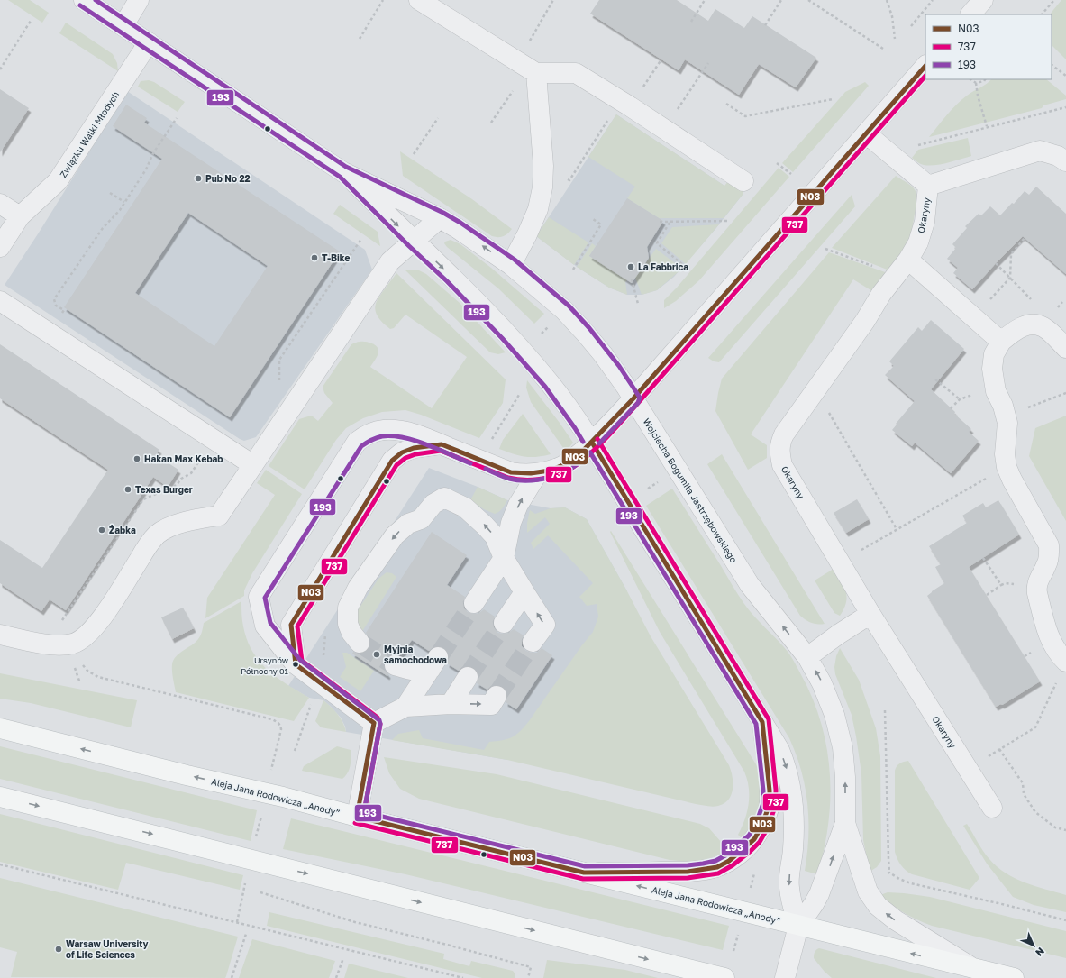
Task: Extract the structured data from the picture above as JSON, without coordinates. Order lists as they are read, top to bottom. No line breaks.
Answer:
{"streets":{"main road":["Aleja Jana Rodowicza „Anody”"],"street":["Związku Walki Młodych","Okaryny","Wojciecha Bogumiła Jastrzębowskiego"]},"crossings":[["Związku Walki Młodych","Wojciecha Bogumiła Jastrzębowskiego"],["Wojciecha Bogumiła Jastrzębowskiego","Aleja Jana Rodowicza „Anody”"]],"places":["Pub No 22","T-Bike","La Fabbrica","Hakan Max Kebab","Texas Burger","Żabka","Myjnia samochodowa","Ursynów Północny 01","Warsaw University of Life Sciences"],"lines":["transit line 193","transit line N03","transit line 737"],"legend":["N03","737","193"],"north":"bottom right"}
